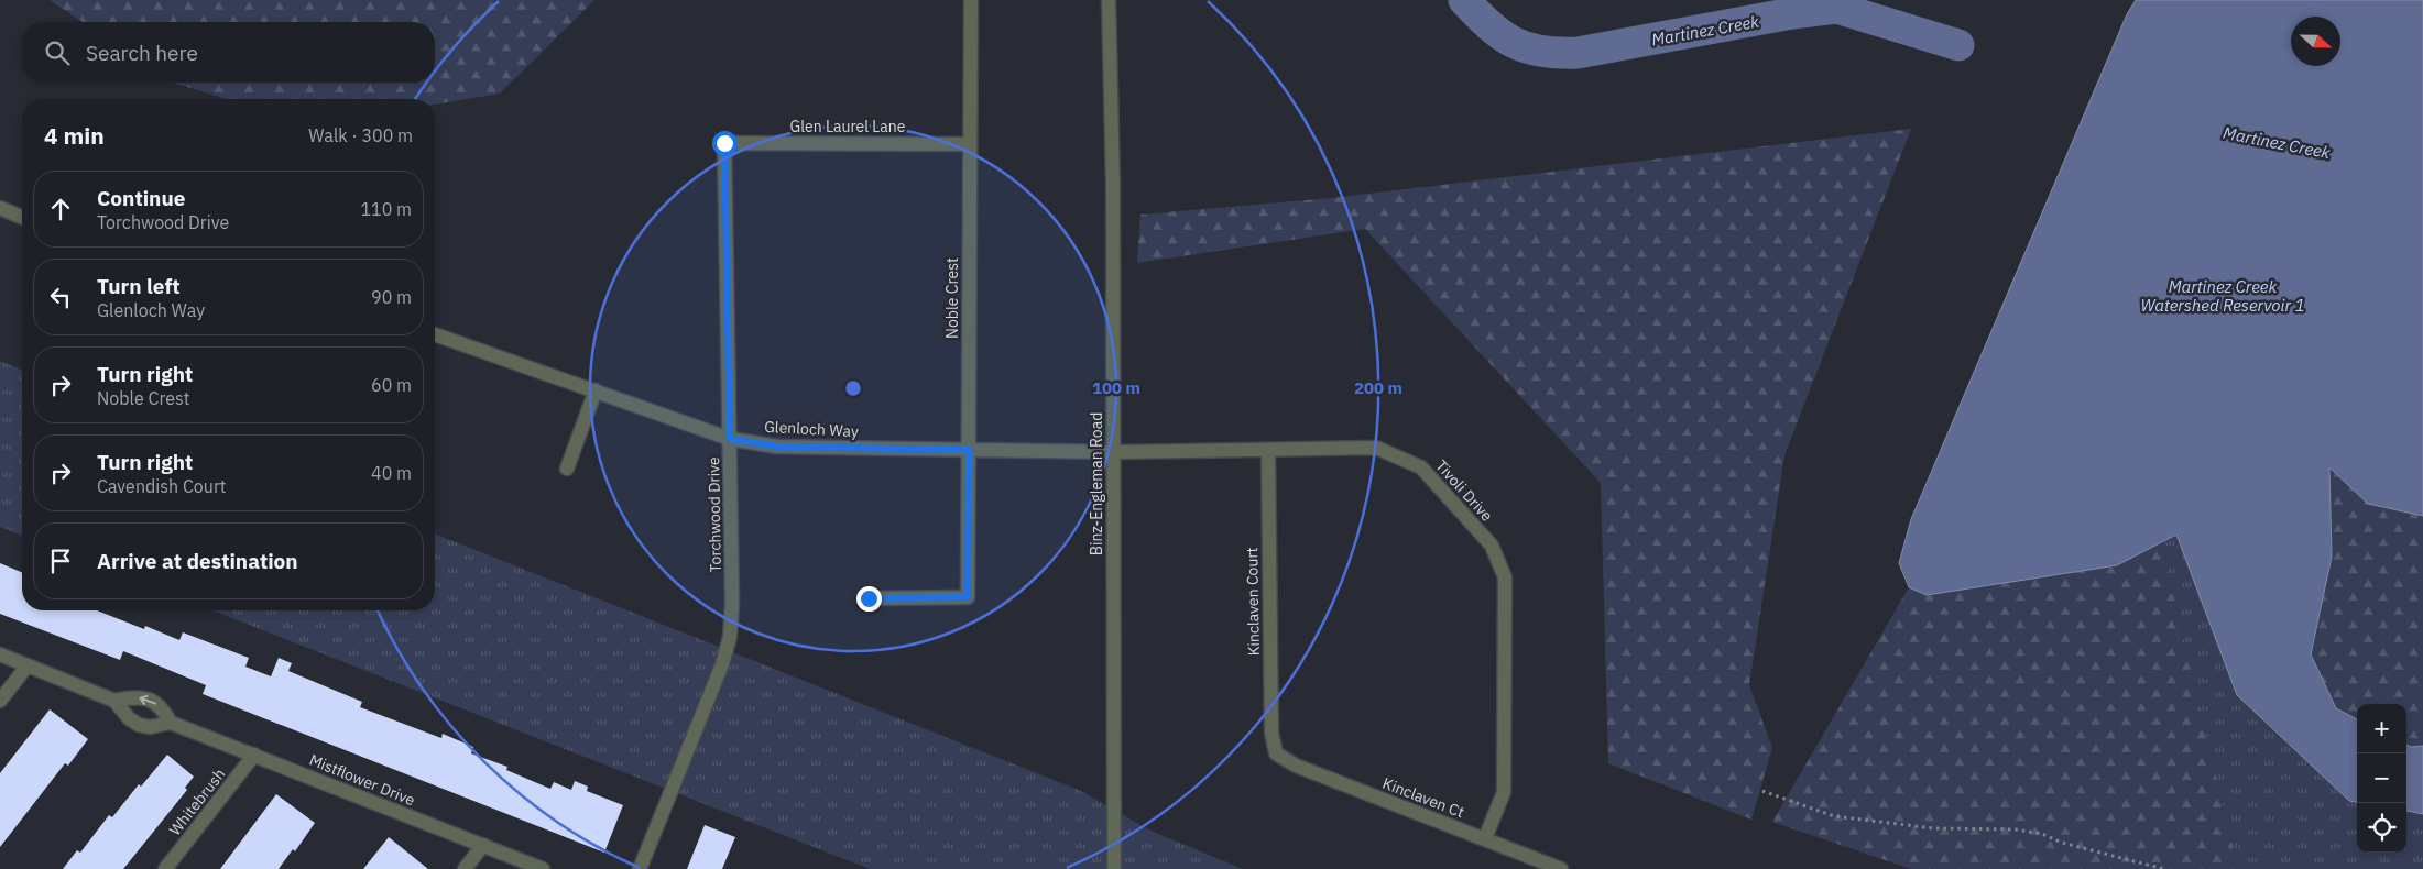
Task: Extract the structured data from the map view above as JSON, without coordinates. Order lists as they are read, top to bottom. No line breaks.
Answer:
{"streets":{"street":["Glen Laurel Lane","Noble Crest","Glenloch Way","Binz-Engleman Road","Tivoli Drive","Torchwood Drive","Kinclaven Court","Mistflower Drive","Kinclaven Ct","Whitebrush"]},"crossings":[["Glen Laurel Lane","Noble Crest"],["Glen Laurel Lane","Torchwood Drive"],["Noble Crest","Glenloch Way"],["Glenloch Way","Binz-Engleman Road"],["Glenloch Way","Tivoli Drive"],["Glenloch Way","Torchwood Drive"],["Binz-Engleman Road","Tivoli Drive"],["Tivoli Drive","Kinclaven Court"],["Tivoli Drive","Kinclaven Ct"],["Kinclaven Court","Kinclaven Ct"],["Mistflower Drive","Whitebrush"]],"water":["Martinez Creek","Martinez Creek Watershed Reservoir 1"],"north":"right","page":{"search":"Search here","heading":["4 min","Walk · 300 m"],"list":[["Continue","Torchwood Drive","110 m"],["Turn left","Glenloch Way","90 m"],["Turn right","Noble Crest","60 m"],["Turn right","Cavendish Court","40 m"],"Arrive at destination"],"map_buttons":["+","−"]},"rings":["100 m","200 m"]}
